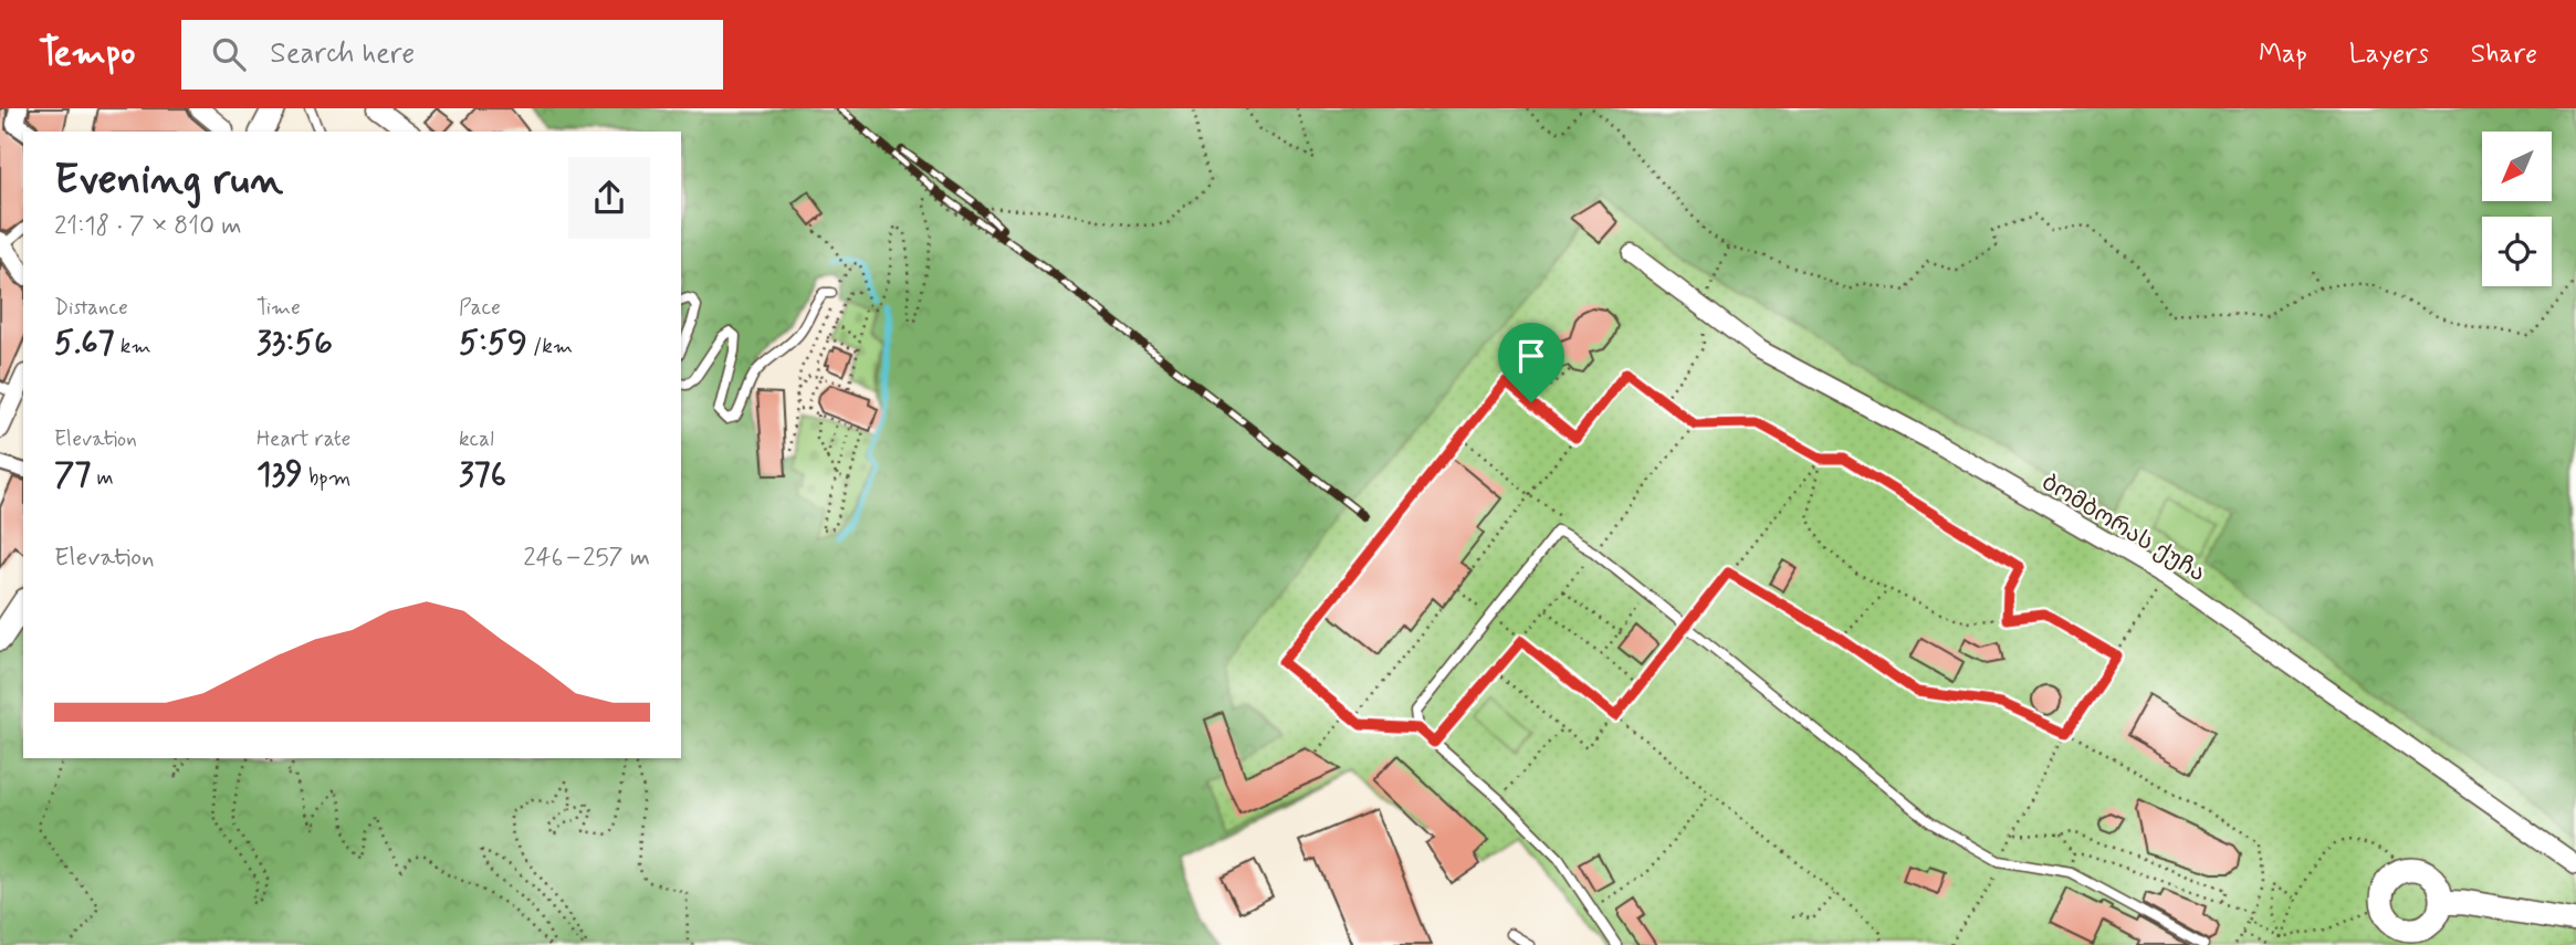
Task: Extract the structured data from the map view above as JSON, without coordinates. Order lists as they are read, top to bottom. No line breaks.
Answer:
{"streets":{"street":["ბომბორას ქუჩა"]},"north":"bottom left","page":{"header":"Tempo","search":"Search here","nav":["Map","Layers","Share"],"heading":["Evening run","21:18 · 7 × 810 m"],"stats":[["Distance","5.67 km"],["Time","33:56"],["Pace","5:59 /km"],["Elevation","77 m"],["Heart rate","139 bpm"],["kcal","376"]],"chart":["Elevation","246–257 m"]}}
